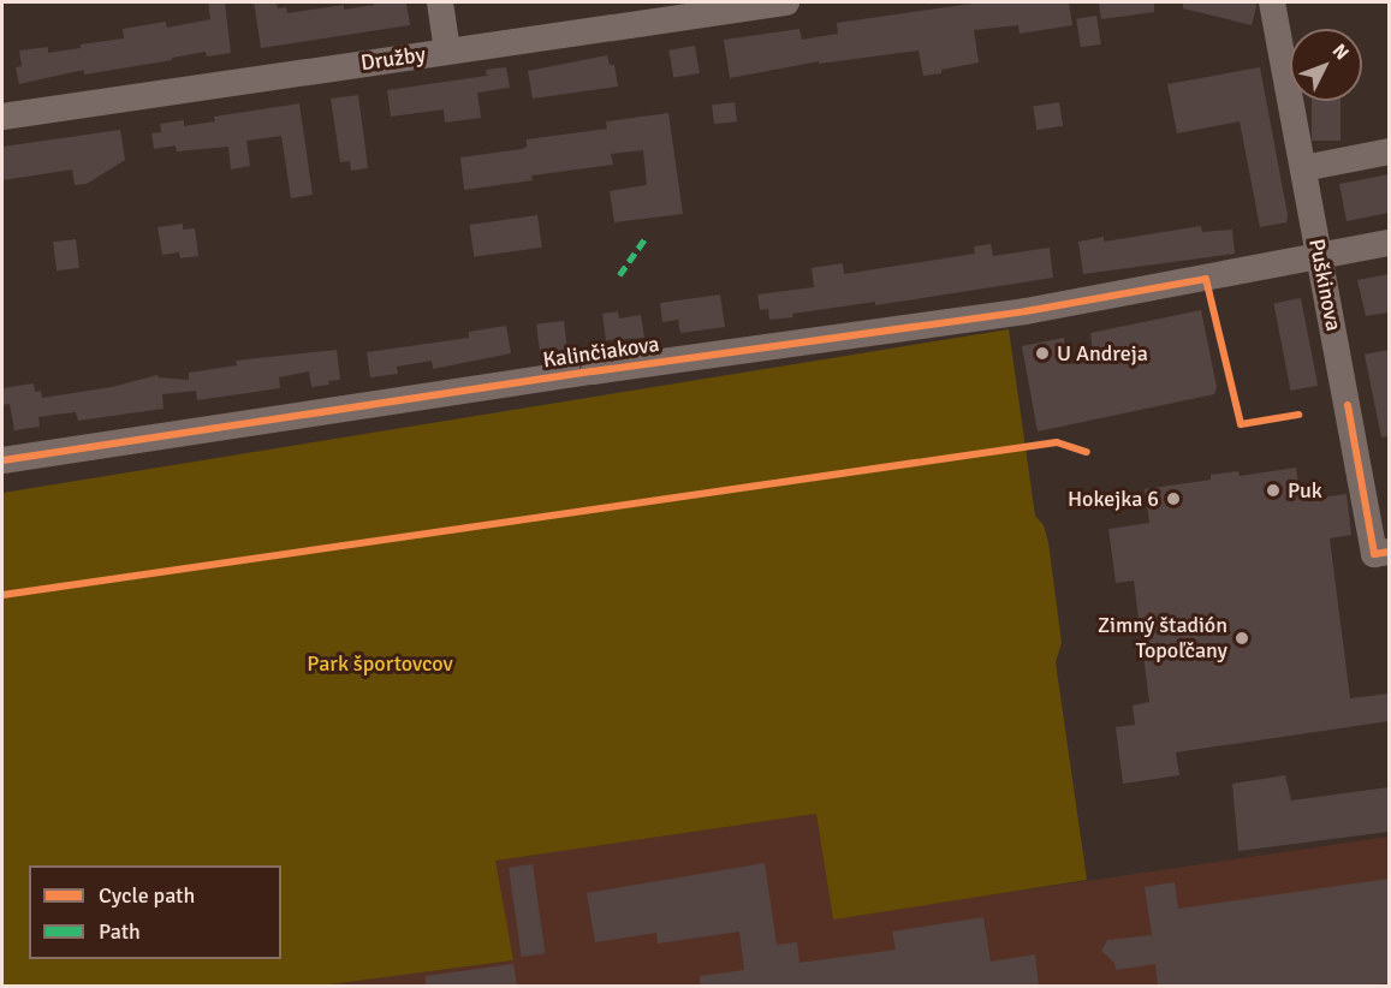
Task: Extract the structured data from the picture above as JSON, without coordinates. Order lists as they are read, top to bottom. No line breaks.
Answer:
{"streets":{"street":["Družby","Puškinova","Kalinčiakova"]},"crossings":[["Puškinova","Kalinčiakova"]],"parks":["Park športovcov"],"places":["U Andreja","Puk","Hokejka 6","Zimný štadión Topoľčany"],"legend":["Cycle path","Path"],"north":"top right"}
